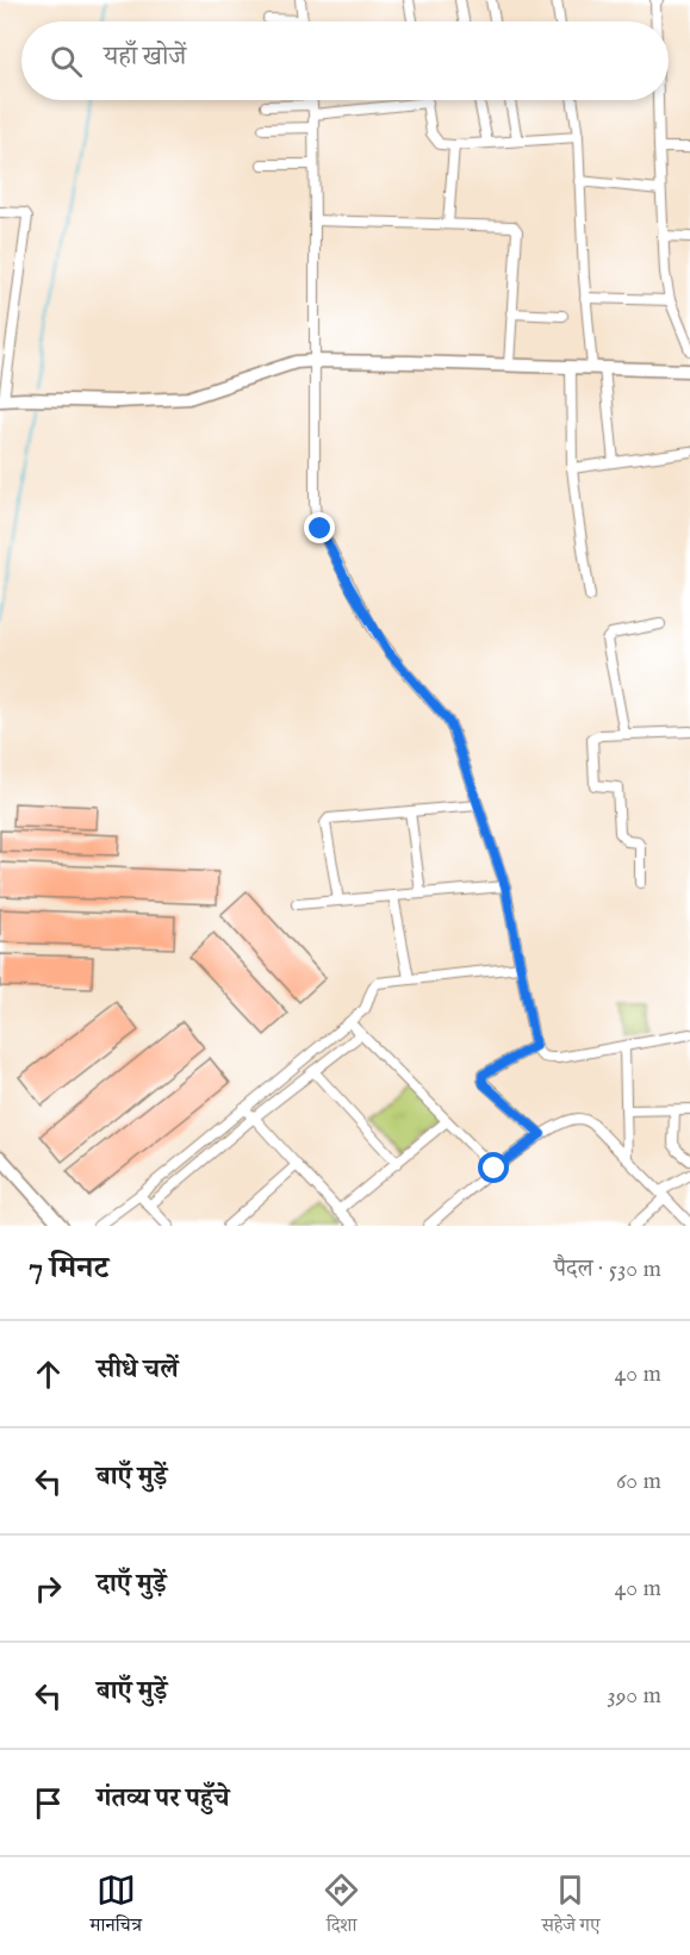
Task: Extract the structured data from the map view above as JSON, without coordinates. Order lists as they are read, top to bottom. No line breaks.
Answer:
{"page":{"search":"यहाँ खोजें","heading":["7 मिनट","पैदल · 530 m"],"list":[["सीधे चलें","40 m"],["बाएँ मुड़ें","60 m"],["दाएँ मुड़ें","40 m"],["बाएँ मुड़ें","390 m"],"गंतव्य पर पहुँचे"],"nav":["मानचित्र","दिशा","सहेजे गए"]}}
